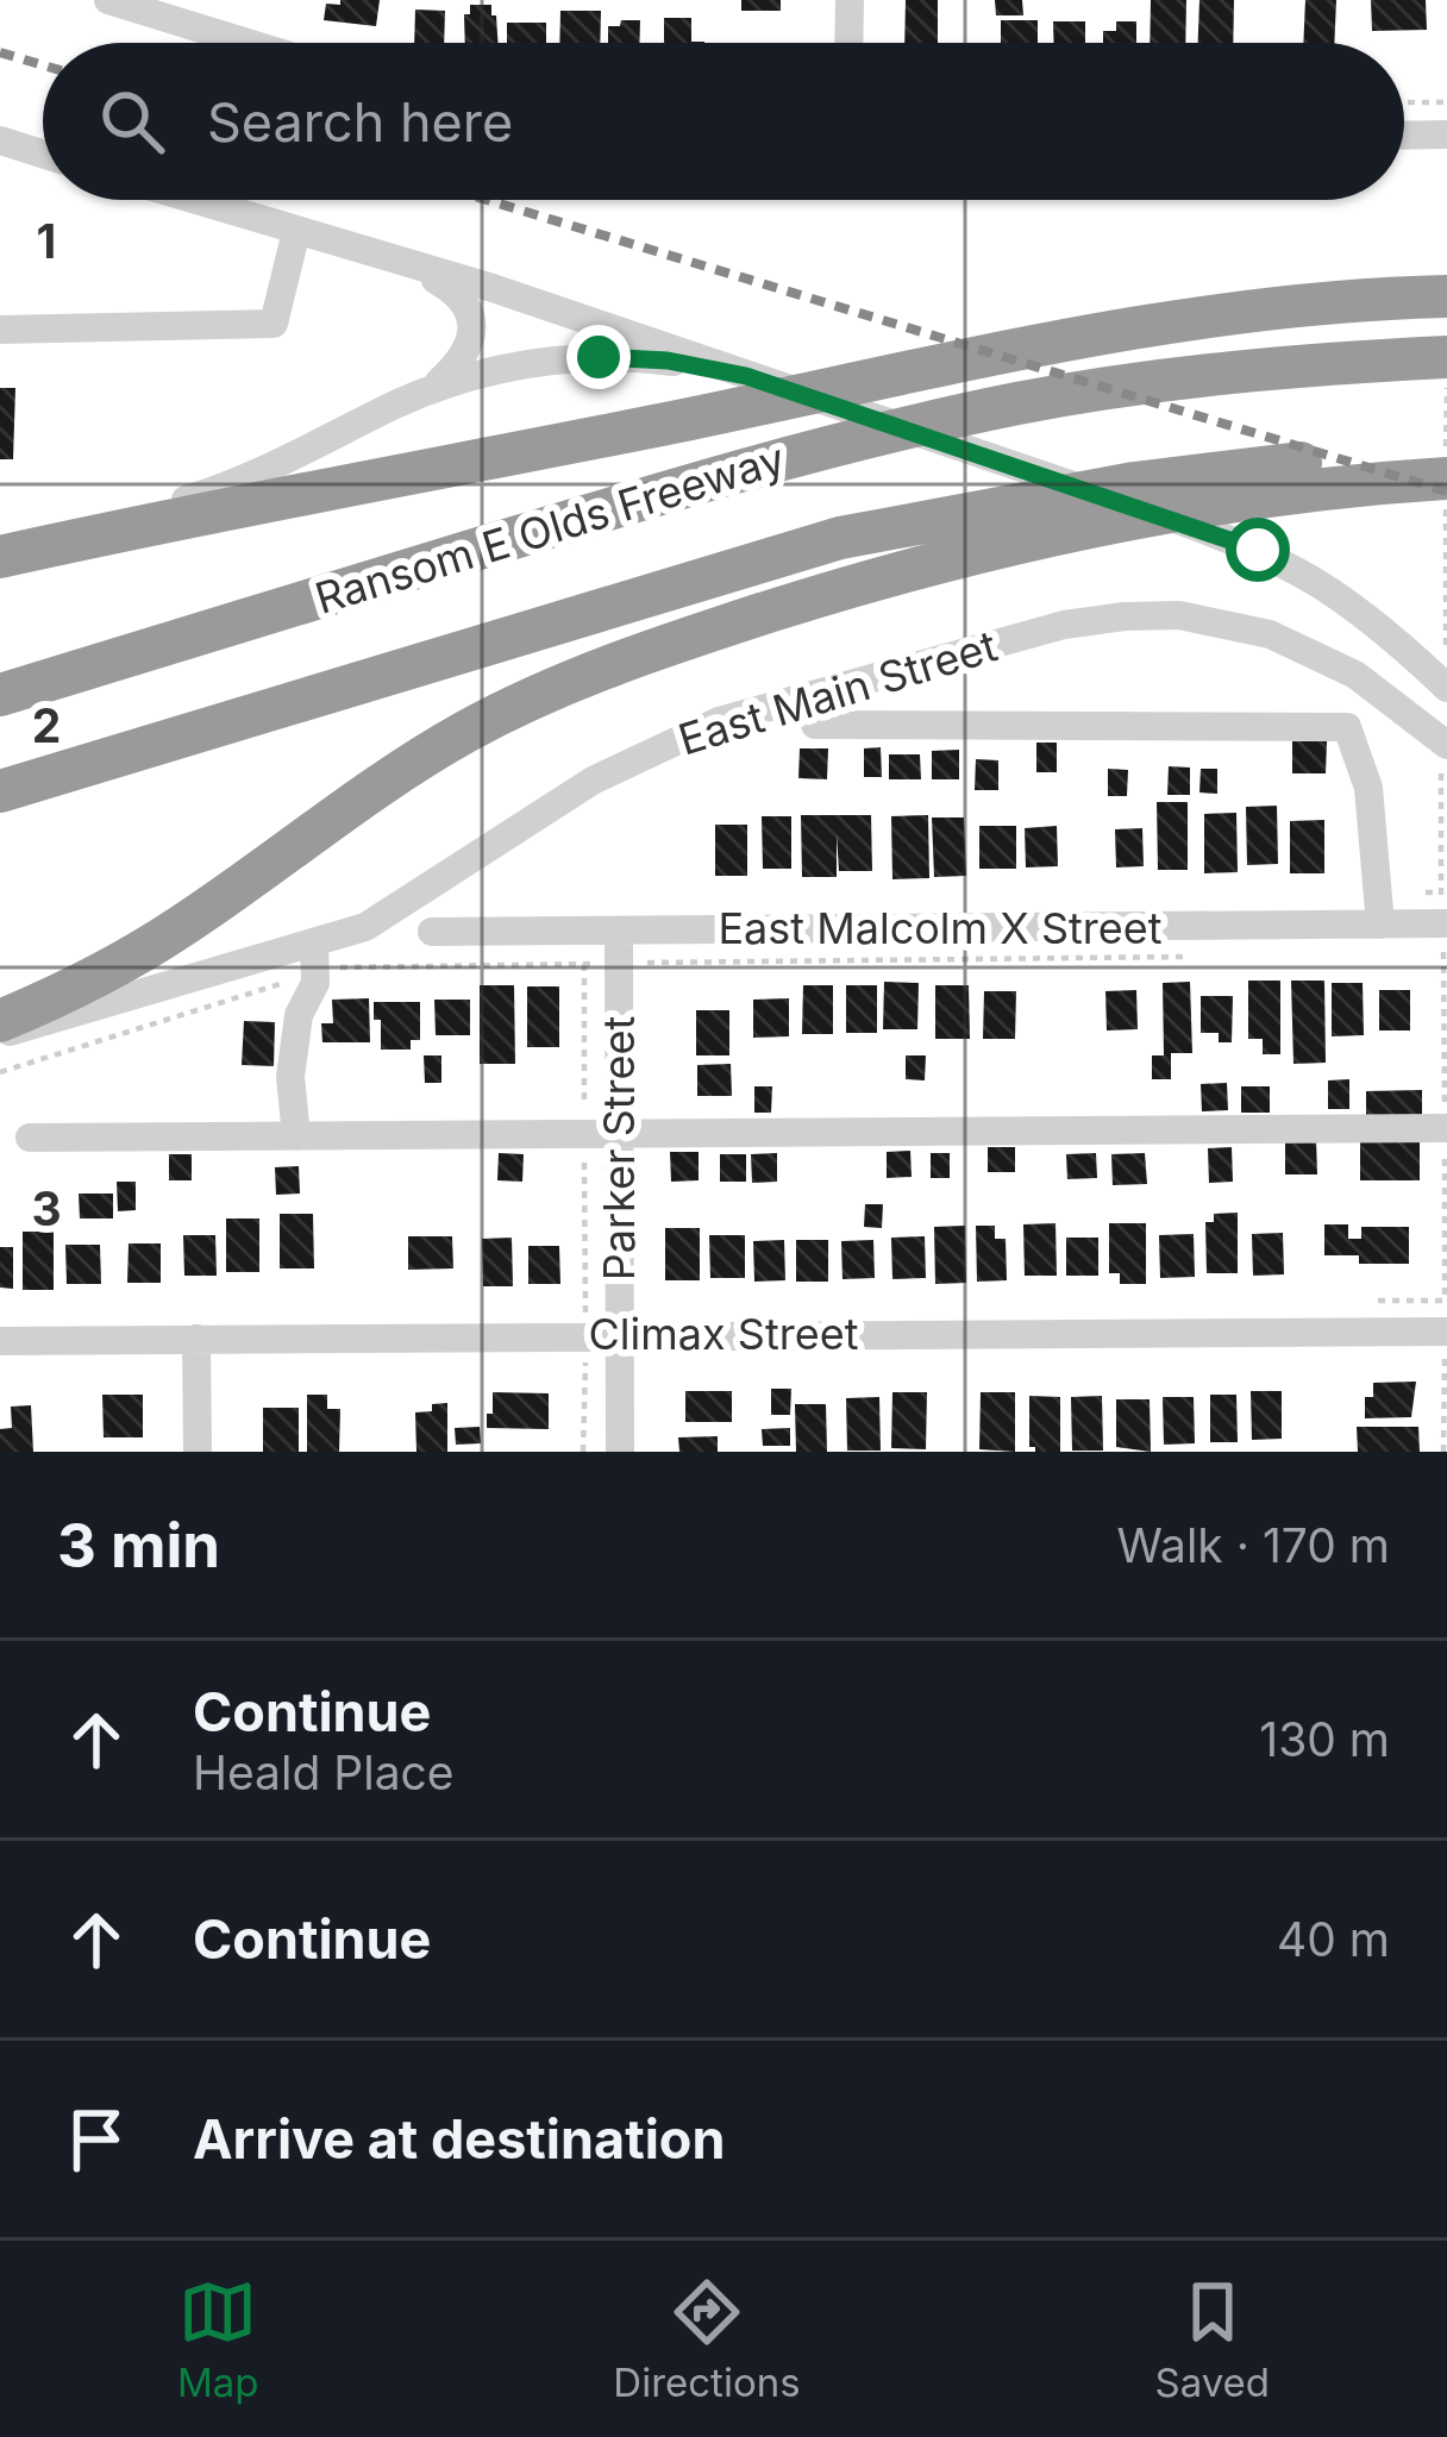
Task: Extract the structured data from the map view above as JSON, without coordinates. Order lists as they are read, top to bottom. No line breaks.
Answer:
{"streets":{"highway":["Ransom E Olds Freeway"],"street":["East Main Street","East Malcolm X Street","Parker Street","Climax Street"]},"crossings":[["East Malcolm X Street","Parker Street"],["Parker Street","Climax Street"]],"page":{"search":"Search here","heading":["3 min","Walk · 170 m"],"list":[["Continue","Heald Place","130 m"],["Continue","40 m"],"Arrive at destination"],"nav":["Map","Directions","Saved"]},"grid":{"rows":["1","2","3"]}}
